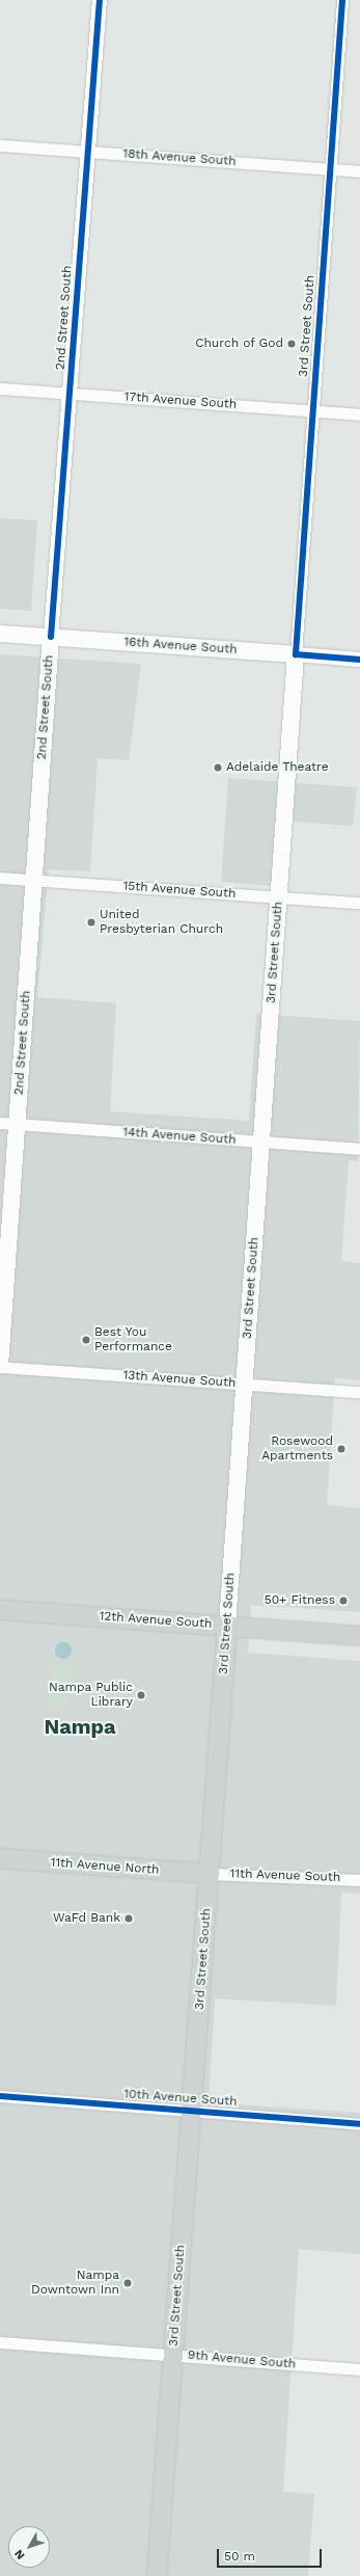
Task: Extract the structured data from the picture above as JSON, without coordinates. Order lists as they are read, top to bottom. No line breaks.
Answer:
{"streets":{"main road":["2nd Street South","3rd Street South","16th Avenue South","12th Avenue South","11th Avenue North"],"street":["18th Avenue South","17th Avenue South","15th Avenue South","14th Avenue South","13th Avenue South","11th Avenue South","10th Avenue South","9th Avenue South"]},"crossings":[["18th Avenue South","2nd Street South"],["18th Avenue South","3rd Street South"],["2nd Street South","17th Avenue South"],["2nd Street South","16th Avenue South"],["2nd Street South","15th Avenue South"],["2nd Street South","14th Avenue South"],["2nd Street South","13th Avenue South"],["3rd Street South","17th Avenue South"],["3rd Street South","16th Avenue South"],["3rd Street South","15th Avenue South"],["3rd Street South","14th Avenue South"],["3rd Street South","13th Avenue South"],["3rd Street South","12th Avenue South"],["3rd Street South","11th Avenue North"],["3rd Street South","11th Avenue South"],["3rd Street South","10th Avenue South"],["3rd Street South","9th Avenue South"],["11th Avenue North","11th Avenue South"]],"districts":["Nampa"],"places":["Church of God","Adelaide Theatre","United Presbyterian Church","Best You Performance","Rosewood Apartments","50+ Fitness","Nampa Public Library","WaFd Bank","Nampa Downtown Inn"],"scale_bar":"50 m","north":"bottom left"}
